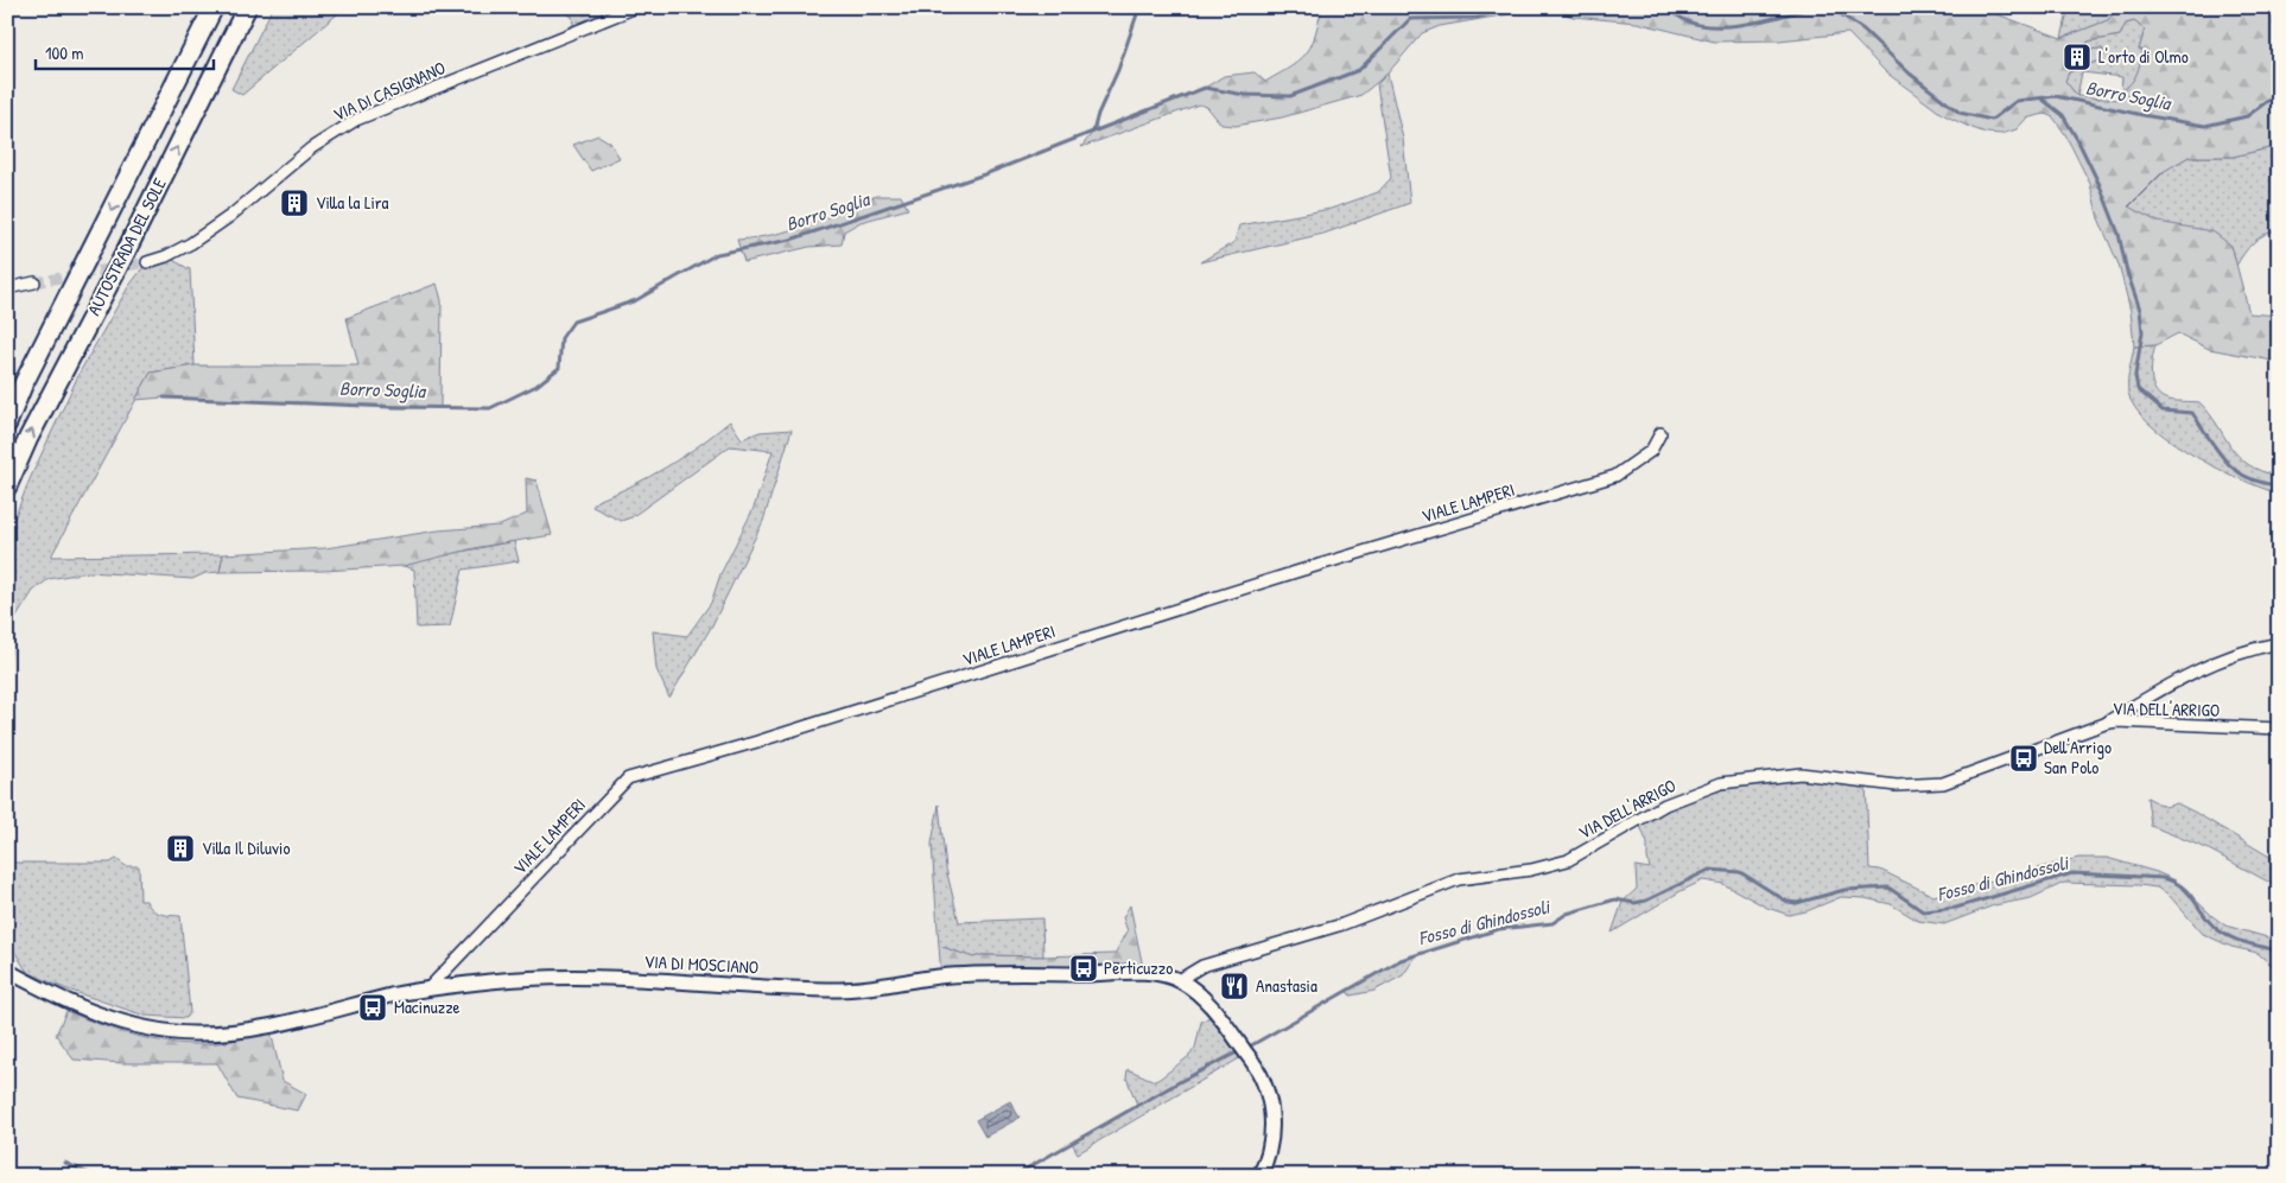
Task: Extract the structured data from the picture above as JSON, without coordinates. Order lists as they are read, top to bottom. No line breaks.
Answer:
{"streets":{"highway":["AUTOSTRADA DEL SOLE"],"main road":["VIA DI MOSCIANO"],"street":["VIA DI CASIGNANO","VIALE LAMPERI","VIA DELL'ARRIGO"]},"crossings":[["VIALE LAMPERI","VIA DI MOSCIANO"],["VIA DELL'ARRIGO","VIA DI MOSCIANO"]],"water":["Borro Soglia","Fosso di Ghindossoli"],"places":{"building":["L'orto di Olmo","Villa la Lira","Villa Il Diluvio"],"bus stop":["Dell'Arrigo San Polo","Perticuzzo","Macinuzze"],"restaurant":["Anastasia"]},"scale_bar":"100 m"}
